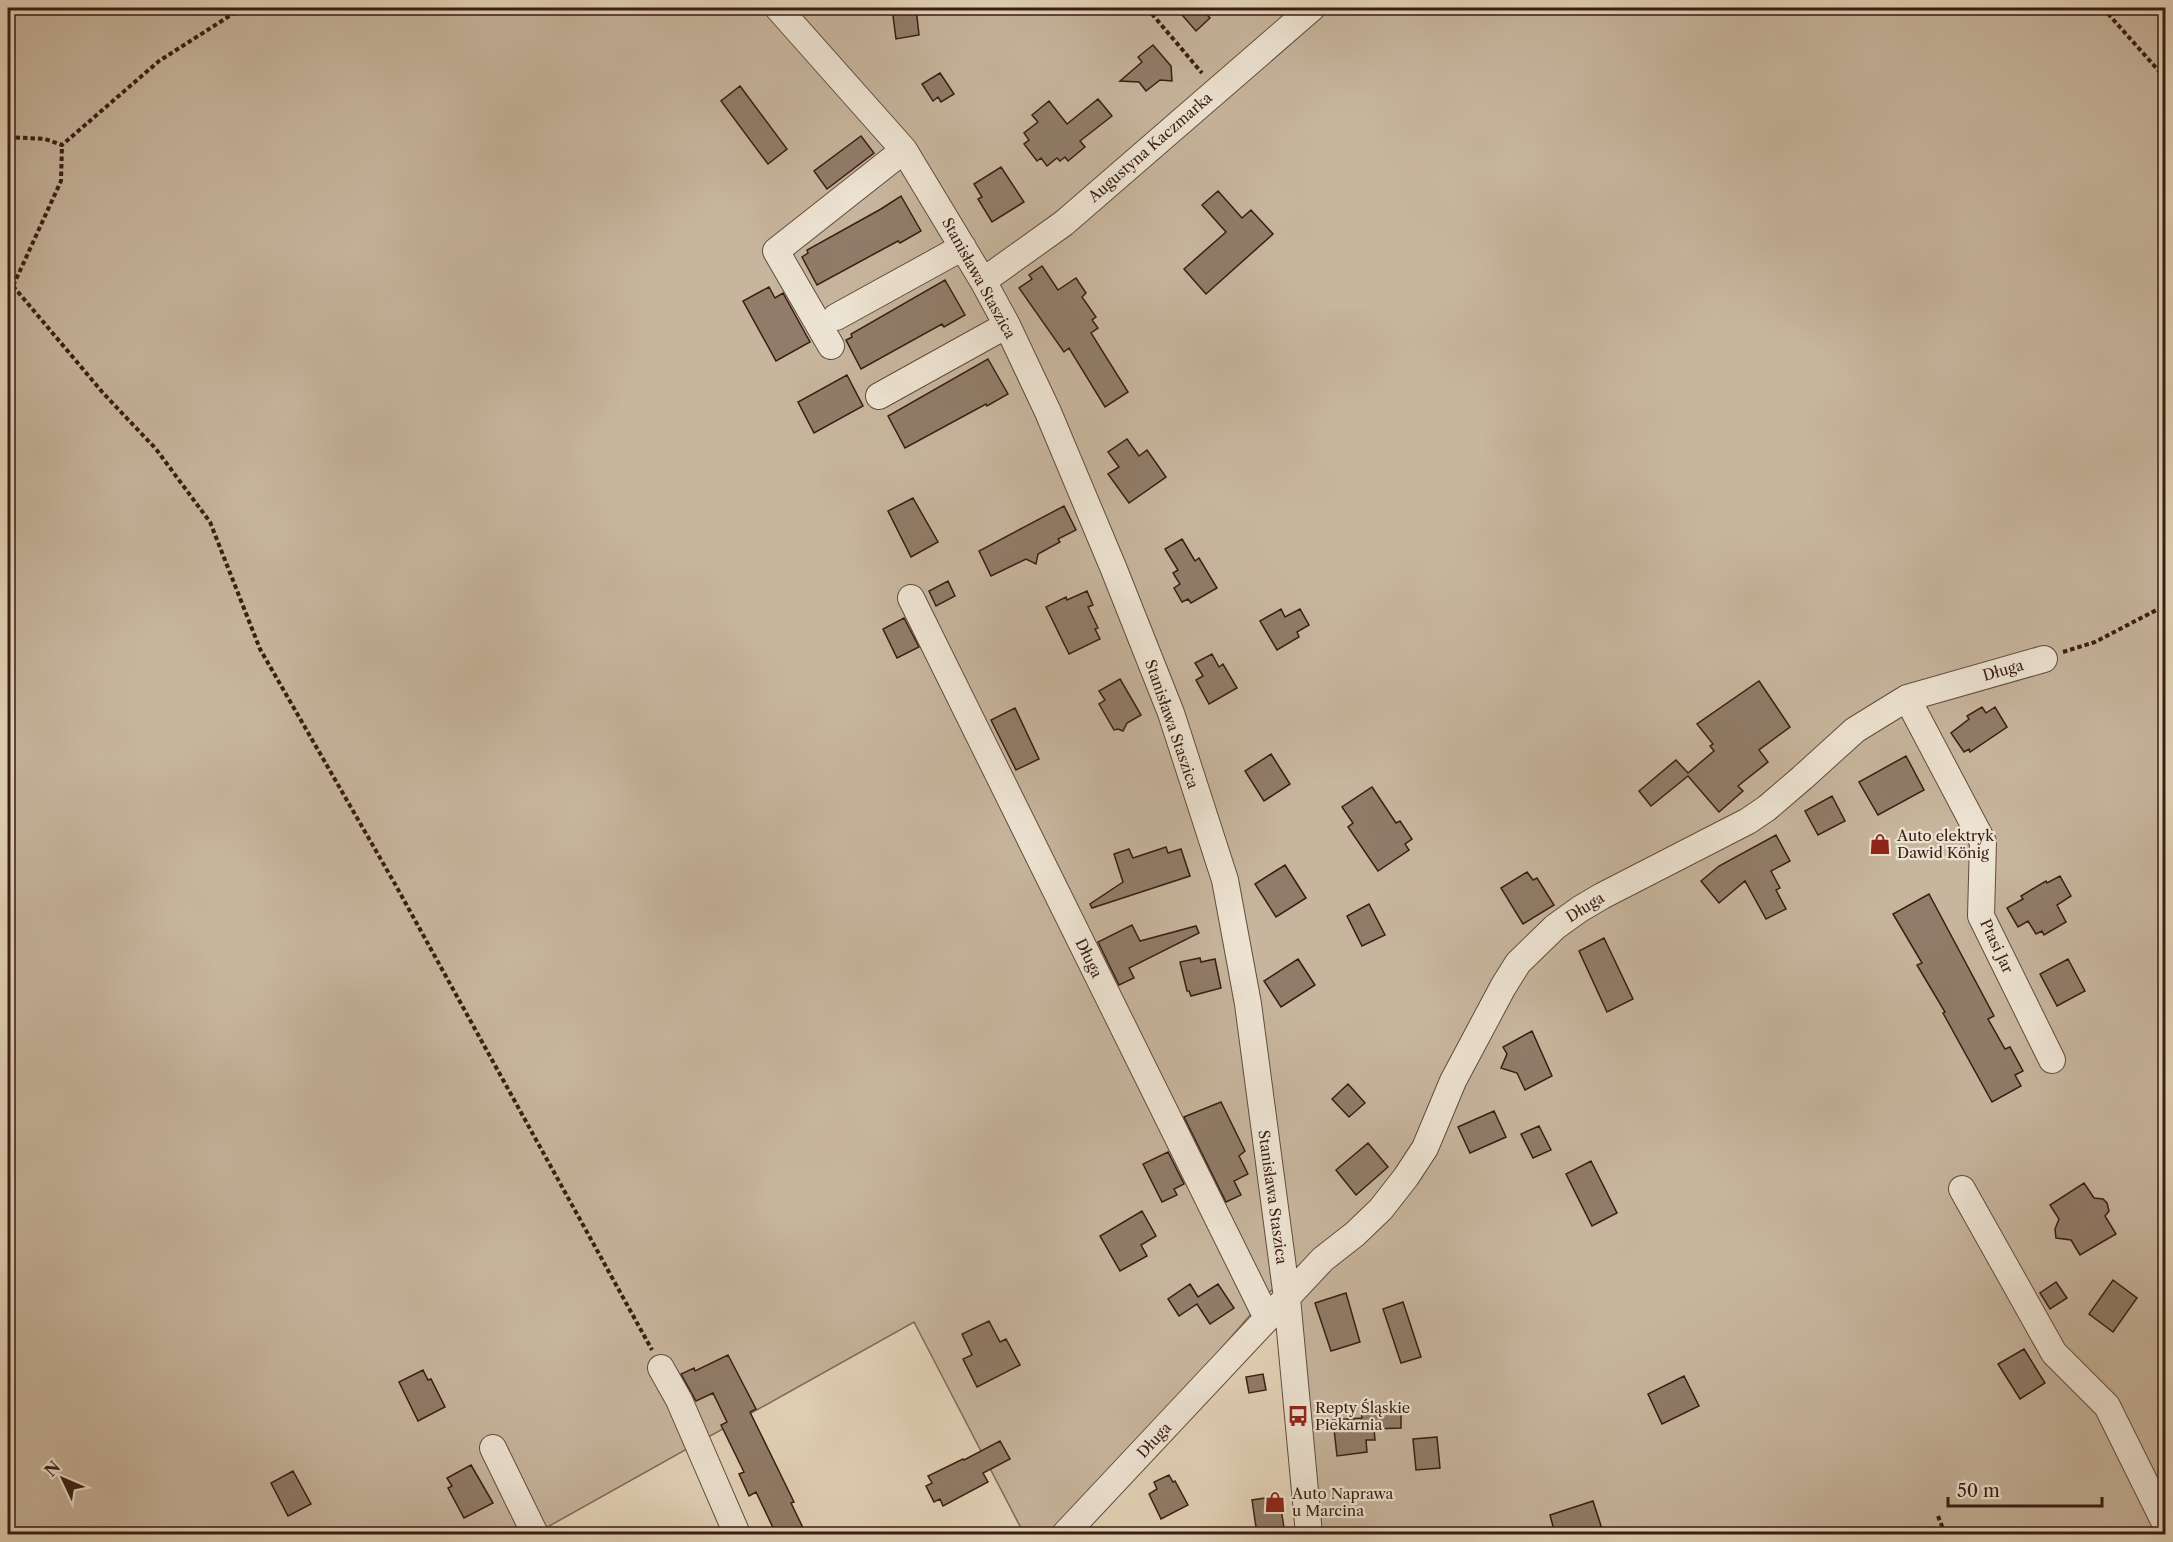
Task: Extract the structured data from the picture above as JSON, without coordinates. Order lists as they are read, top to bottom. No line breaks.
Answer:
{"streets":{"street":["Augustyna Kaczmarka","Stanisława Staszica","Długa","Ptasi Jar"]},"crossings":[["Augustyna Kaczmarka","Stanisława Staszica"],["Stanisława Staszica","Długa"],["Długa","Ptasi Jar"]],"places":{"shop":["Auto elektryk Dawid König","Auto Naprawa u Marcina"],"bus stop":["Repty Śląskie Piekarnia"]},"scale_bar":"50 m","north":"top left"}
